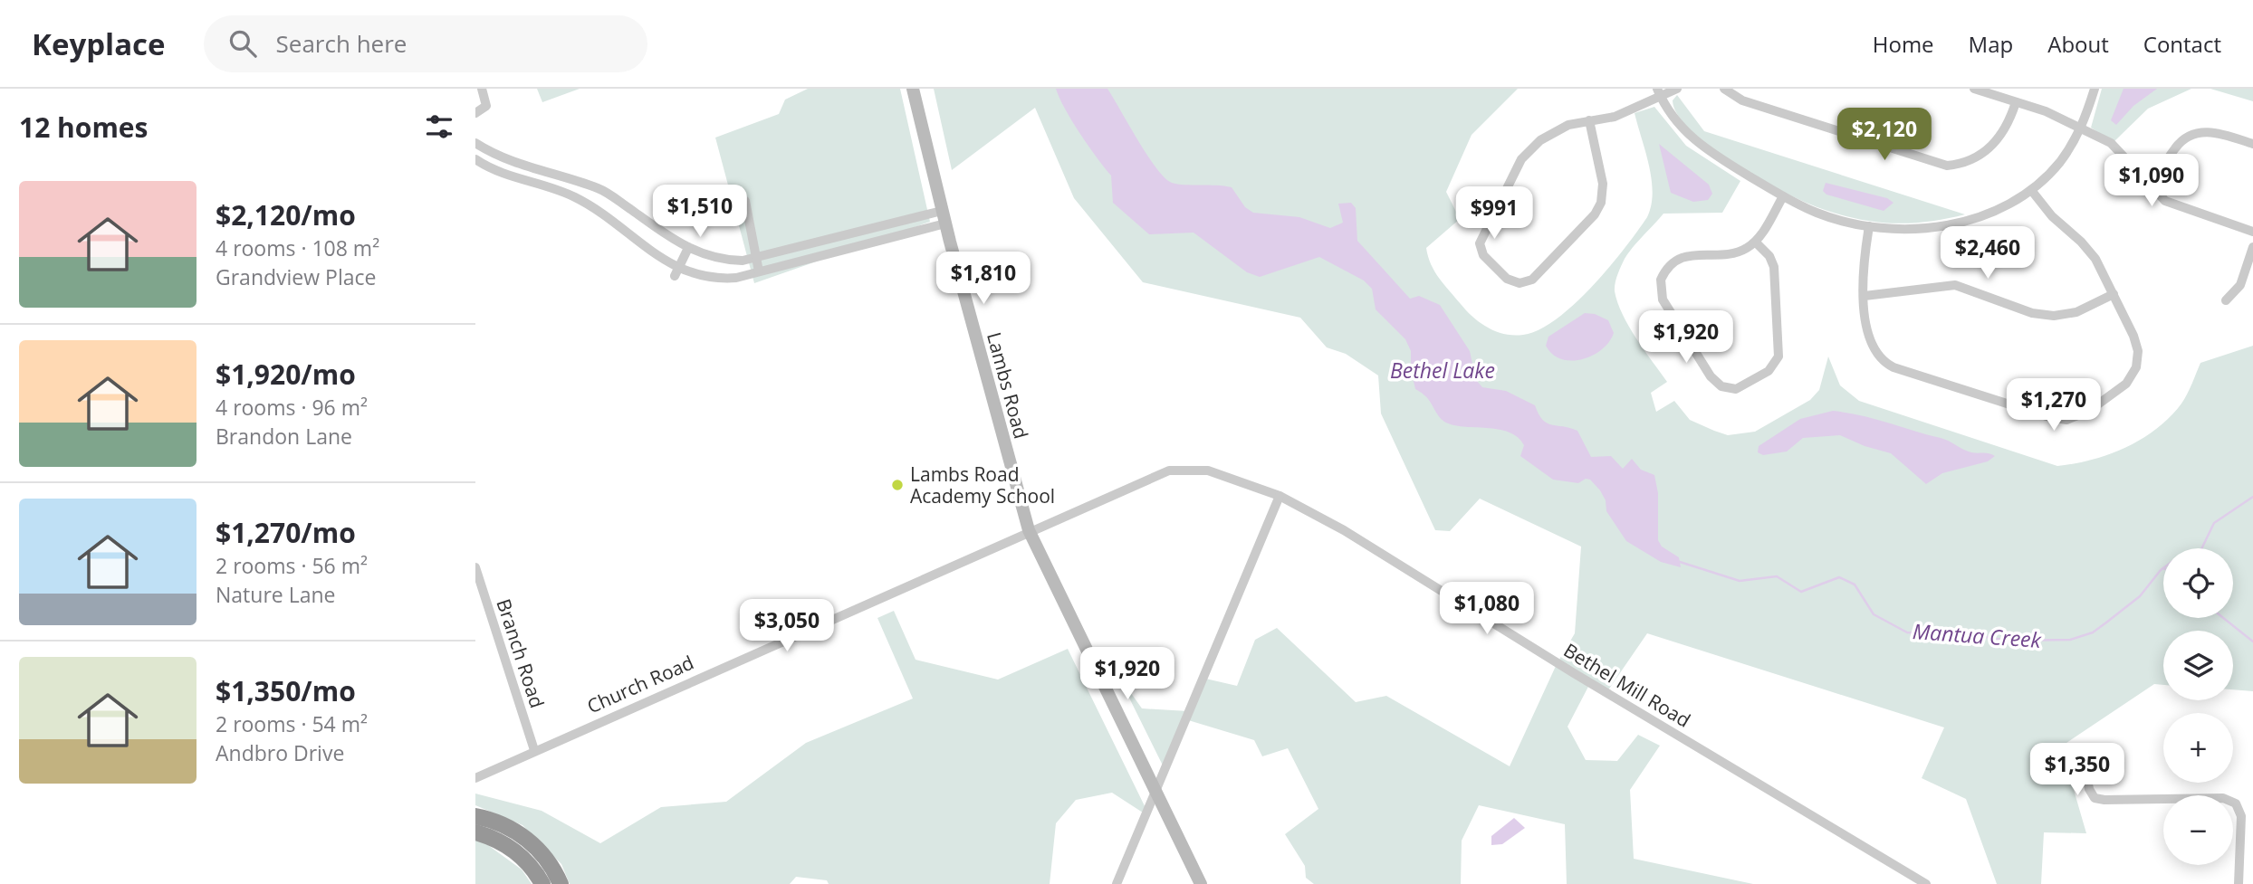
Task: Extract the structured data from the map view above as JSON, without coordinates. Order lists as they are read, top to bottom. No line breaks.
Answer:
{"streets":{"main road":["Lambs Road"],"street":["Branch Road","Church Road","Bethel Mill Road"]},"crossings":[["Lambs Road","Church Road"],["Lambs Road","Bethel Mill Road"],["Branch Road","Church Road"],["Church Road","Bethel Mill Road"]],"water":["Bethel Lake","Mantua Creek"],"places":["Lambs Road Academy School"],"page":{"header":"Keyplace","search":"Search here","nav":["Home","Map","About","Contact"],"heading":"12 homes","price":["$2,120","$1,090","$1,510","$991","$2,460","$1,810","$1,920","$1,270","$1,080","$3,050","$1,920","$1,350"],"list":[{"name":"$2,120/mo","note":"4 rooms · 108 m² · Grandview Place"},{"name":"$1,920/mo","note":"4 rooms · 96 m² · Brandon Lane"},{"name":"$1,270/mo","note":"2 rooms · 56 m² · Nature Lane"},{"name":"$1,350/mo","note":"2 rooms · 54 m² · Andbro Drive"}],"map_buttons":["+","−"]}}
